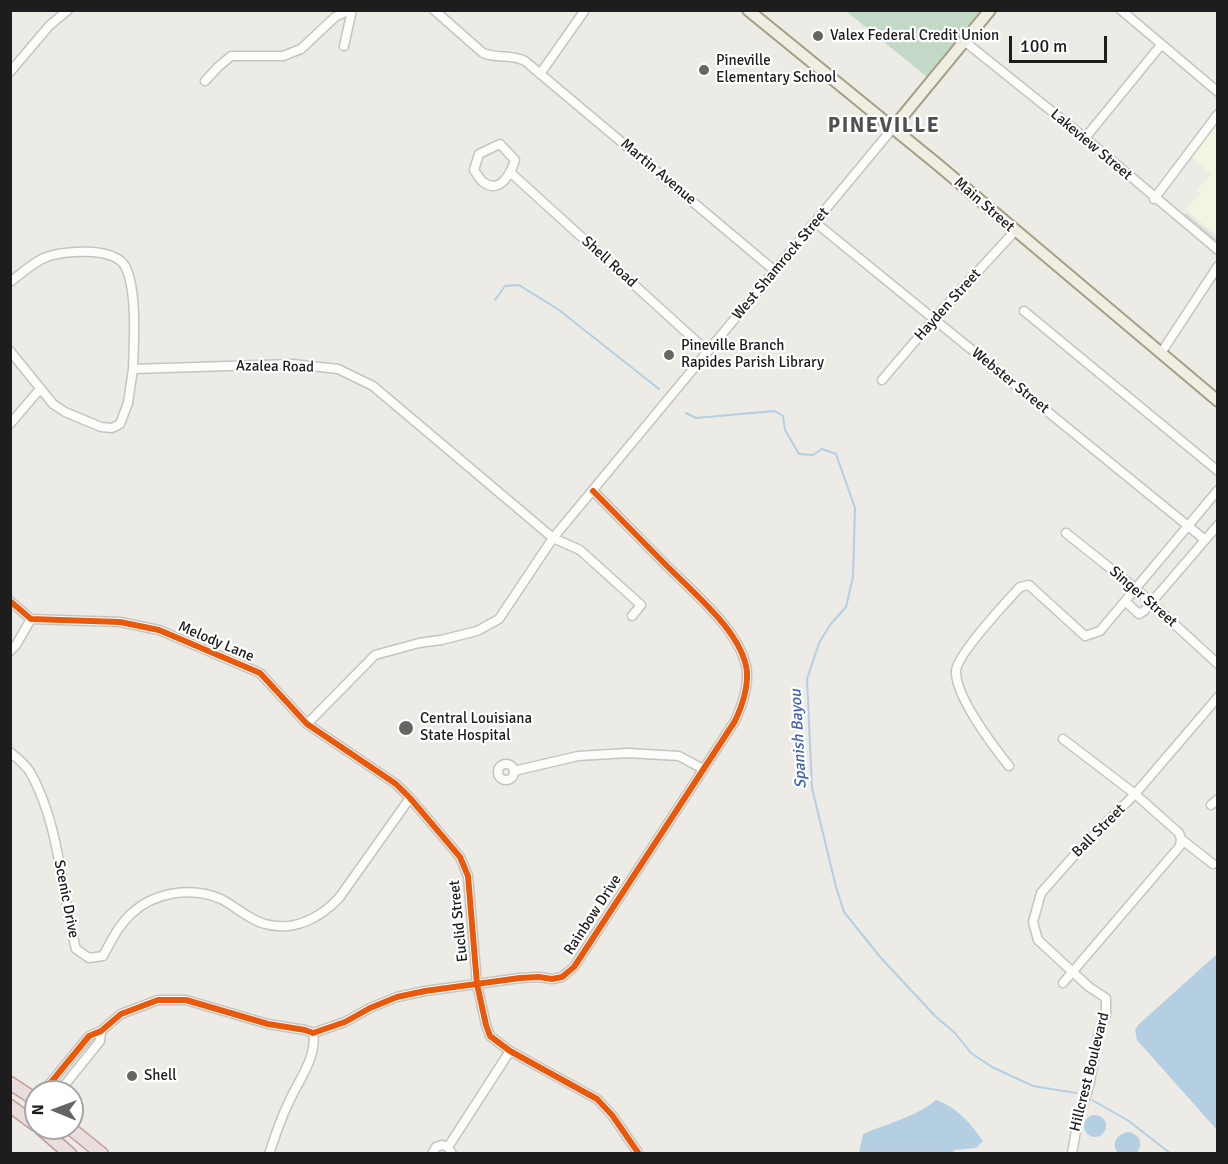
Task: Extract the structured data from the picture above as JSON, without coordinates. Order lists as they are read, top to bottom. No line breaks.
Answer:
{"streets":{"main road":["Main Street"],"street":["Lakeview Street","Martin Avenue","Shell Road","West Shamrock Street","Hayden Street","Azalea Road","Webster Street","Singer Street","Melody Lane","Ball Street","Scenic Drive","Rainbow Drive","Euclid Street","Hillcrest Boulevard"]},"crossings":[["Martin Avenue","West Shamrock Street"],["Main Street","West Shamrock Street"],["Main Street","Hayden Street"],["Shell Road","West Shamrock Street"],["West Shamrock Street","Azalea Road"],["West Shamrock Street","Webster Street"],["West Shamrock Street","Melody Lane"],["West Shamrock Street","Rainbow Drive"],["Hayden Street","Webster Street"],["Melody Lane","Scenic Drive"],["Melody Lane","Euclid Street"],["Ball Street","Hillcrest Boulevard"],["Scenic Drive","Euclid Street"],["Rainbow Drive","Euclid Street"]],"districts":["PINEVILLE"],"water":["Spanish Bayou"],"places":["Valex Federal Credit Union","Pineville Elementary School","Pineville Branch Rapides Parish Library","Central Louisiana State Hospital","Shell"],"scale_bar":"100 m","north":"left"}
